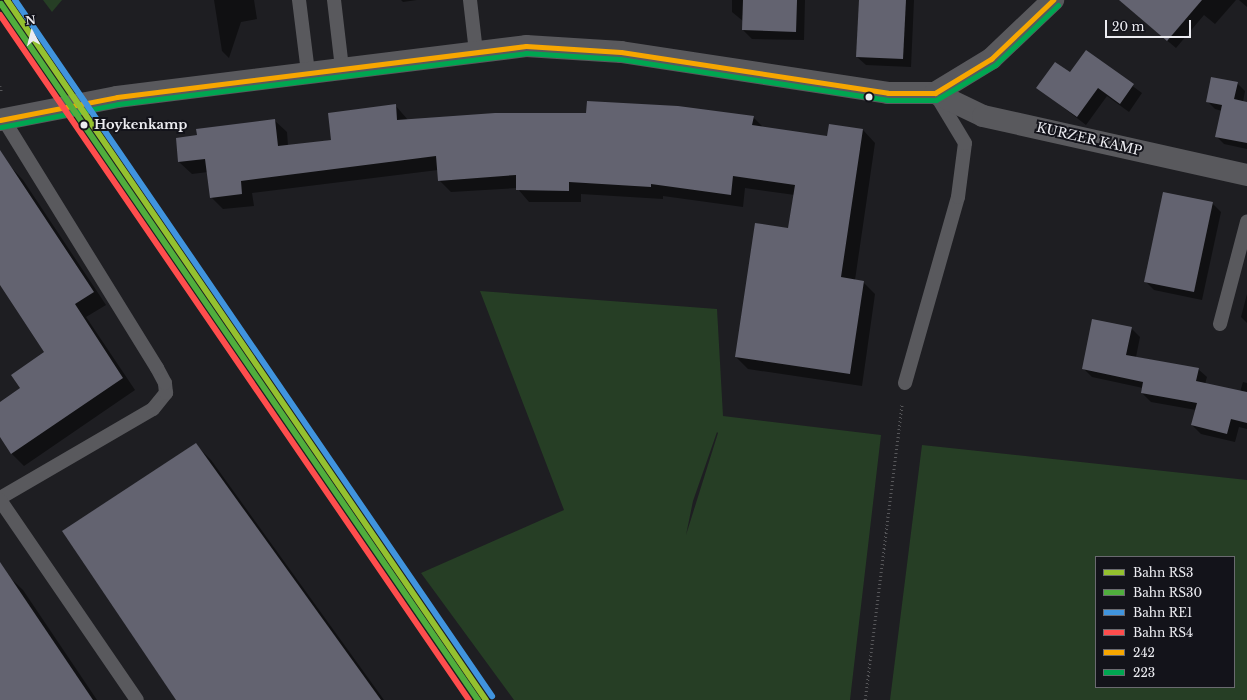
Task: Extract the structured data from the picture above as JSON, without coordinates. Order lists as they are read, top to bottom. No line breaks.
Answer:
{"streets":{"street":["KURZER KAMP"]},"places":["Hoykenkamp"],"lines":["rail line RS3","rail line RE1","transit line 242","rail line RS30","transit line 223","rail line RS4"],"legend":["Bahn RS3","Bahn RS30","Bahn RE1","Bahn RS4","242","223"],"scale_bar":"20 m","north":"top"}
